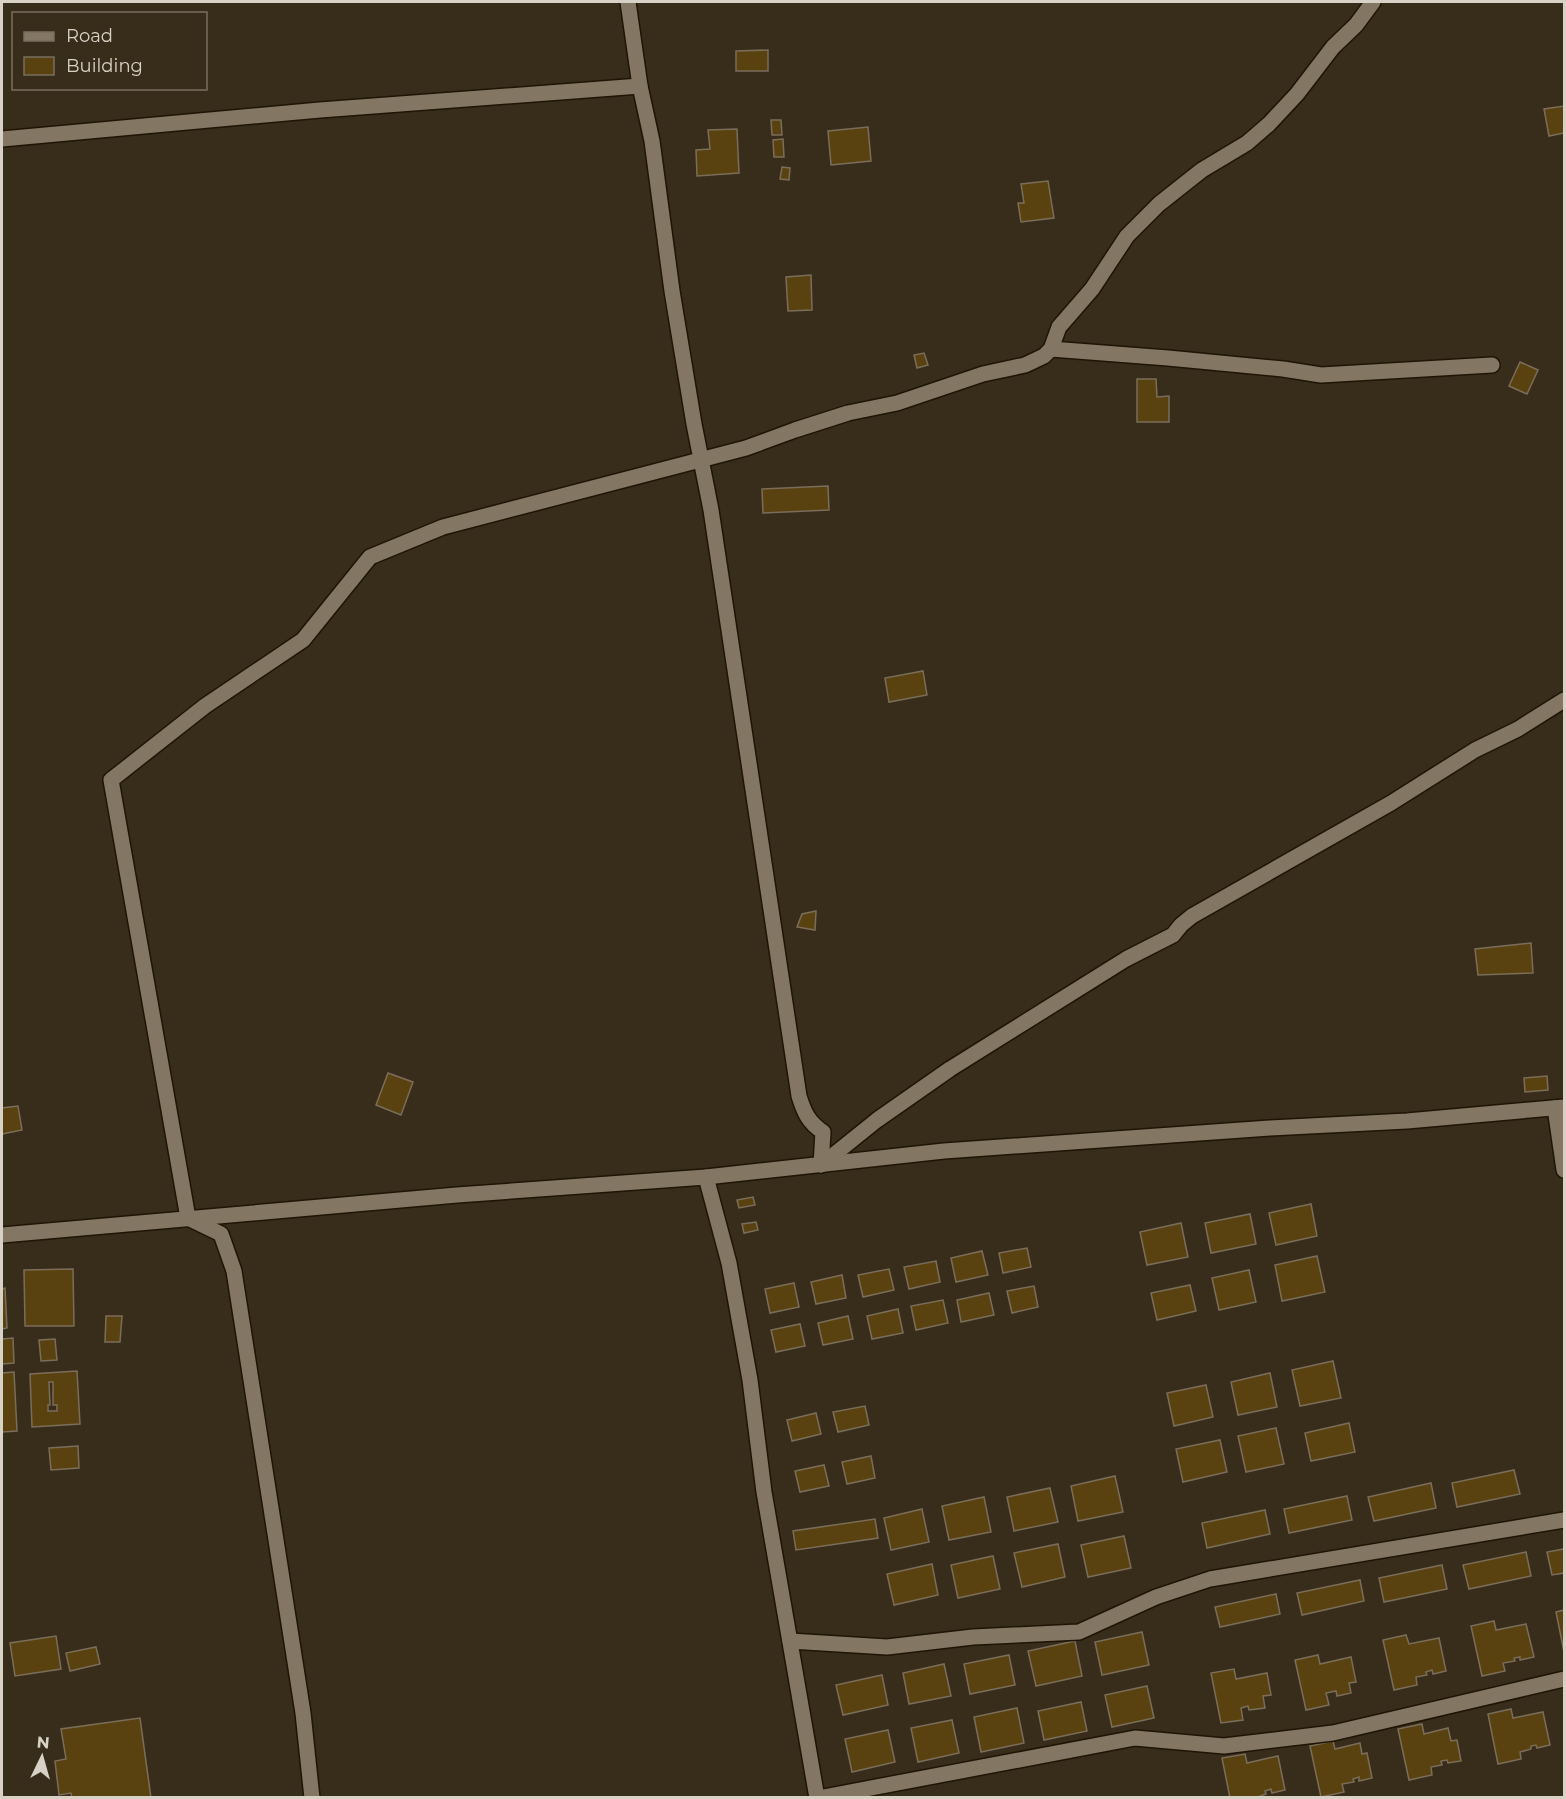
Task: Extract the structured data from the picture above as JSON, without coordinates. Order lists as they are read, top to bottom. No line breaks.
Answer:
{"legend":["Road","Building"],"north":"top"}
